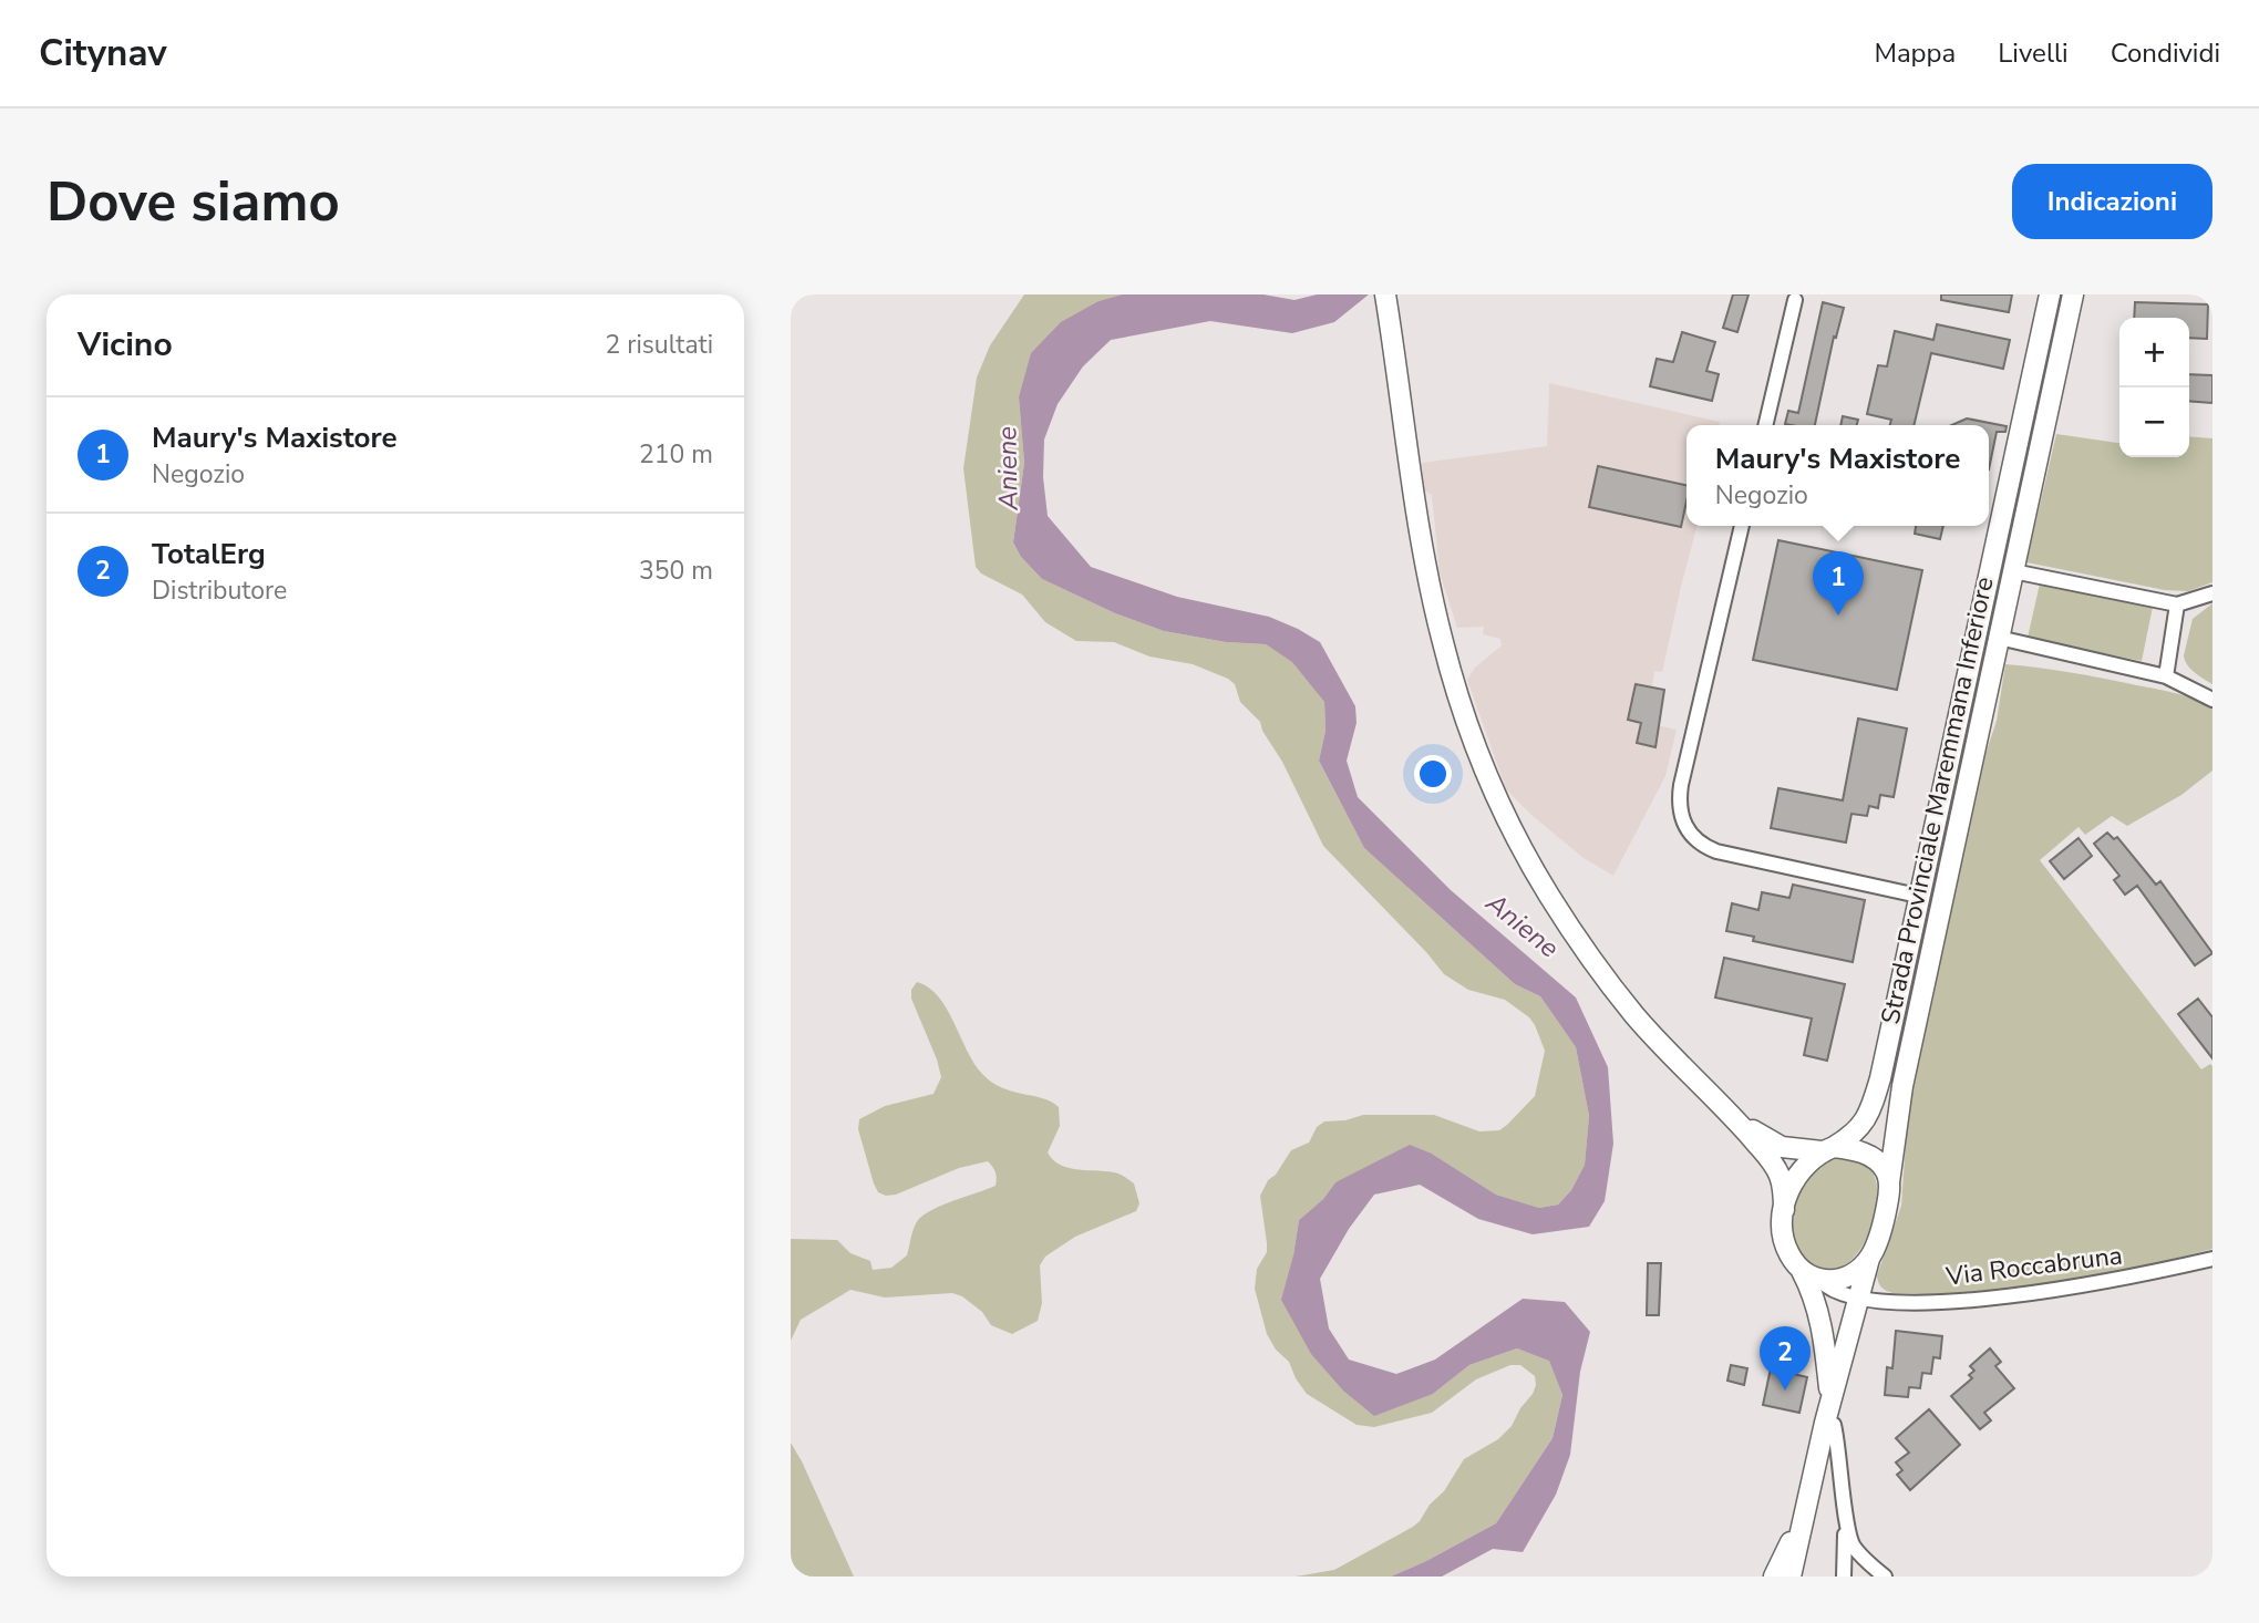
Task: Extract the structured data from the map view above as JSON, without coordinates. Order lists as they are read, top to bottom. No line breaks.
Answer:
{"streets":{"main road":["Strada Provinciale Maremmana Inferiore"],"street":["Via Roccabruna"]},"water":["Aniene"],"page":{"header":"Citynav","nav":["Mappa","Livelli","Condividi"],"buttons":"Indicazioni","title":"Dove siamo","heading":["Vicino","2 risultati"],"map_buttons":["+","−"],"list":[{"mark":"1","name":"Maury's Maxistore","note":"Negozio","value":"210 m"},{"mark":"2","name":"TotalErg","note":"Distributore","value":"350 m"}],"popup":["Maury's Maxistore","Negozio"],"pins":["1","2"]}}
